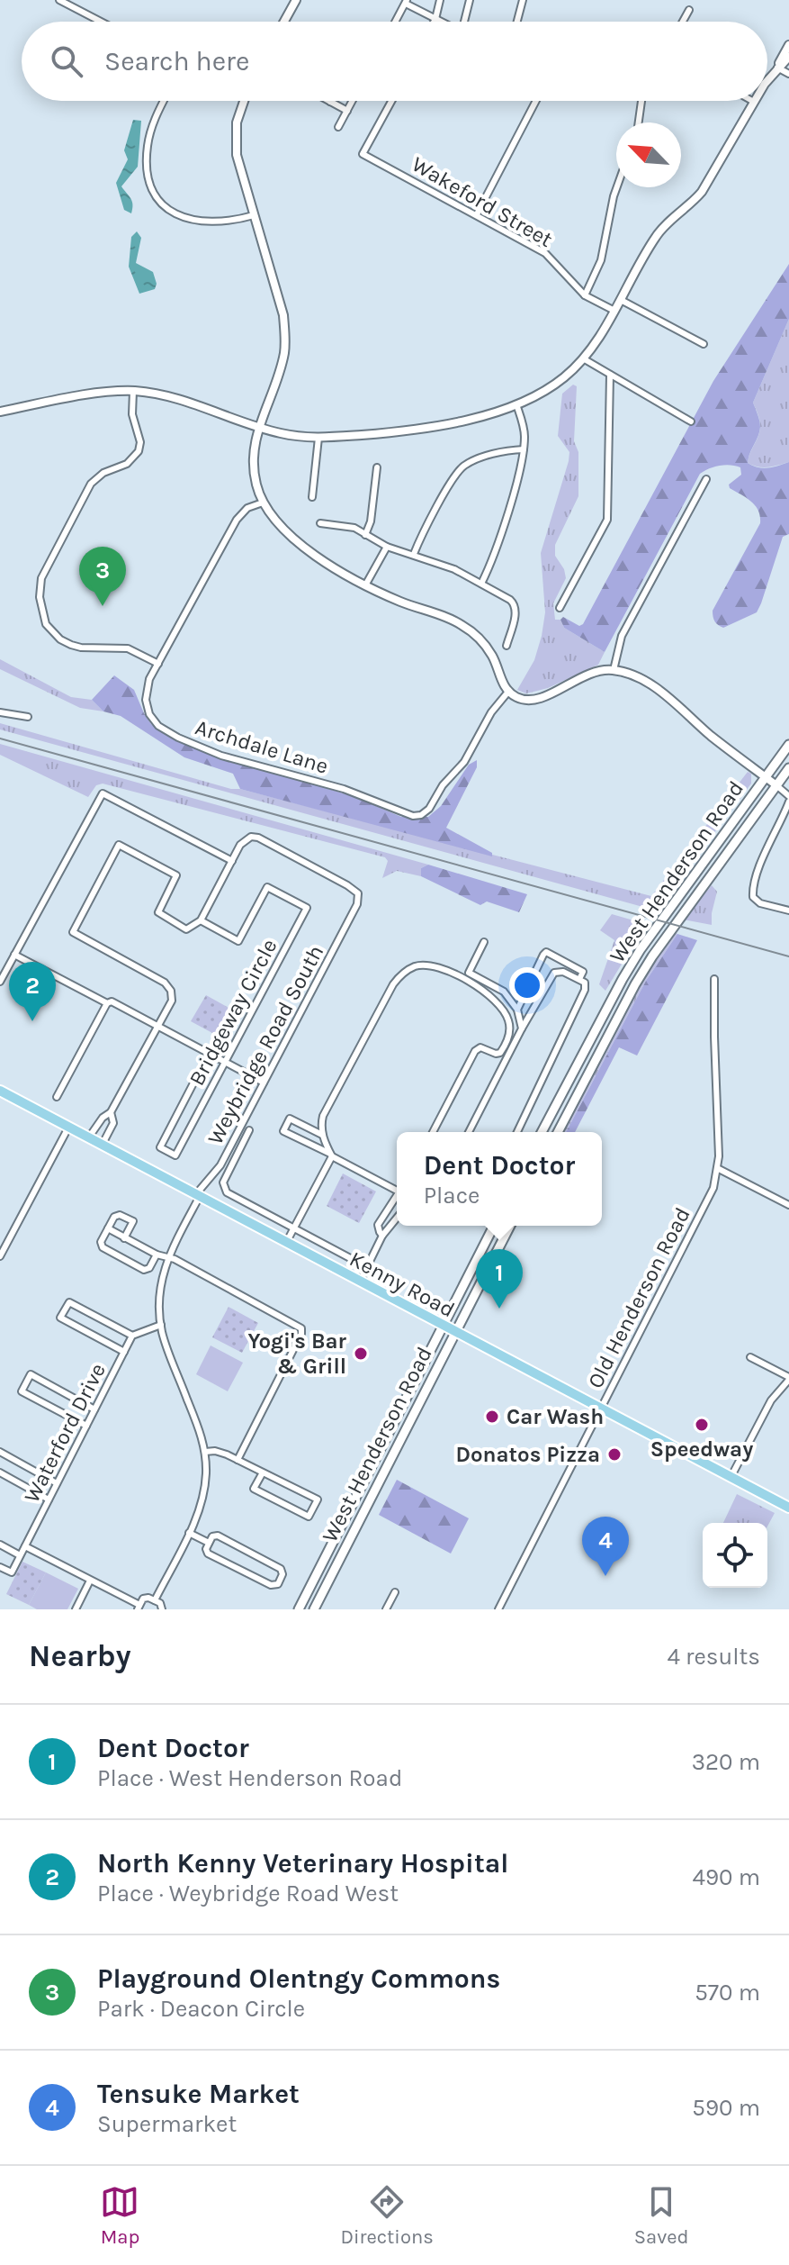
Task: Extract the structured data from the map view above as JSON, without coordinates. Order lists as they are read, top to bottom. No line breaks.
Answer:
{"streets":{"main road":["West Henderson Road","Kenny Road"],"street":["Wakeford Street","Archdale Lane","Bridgeway Circle","Weybridge Road South","Old Henderson Road","Waterford Drive"]},"crossings":[["West Henderson Road","Kenny Road"],["Weybridge Road South","Kenny Road"],["Kenny Road","Old Henderson Road"]],"places":["Yogi's Bar & Grill","Car Wash","Speedway","Donatos Pizza"],"north":"top left","page":{"search":"Search here","pins":["3","2","1","4"],"popup":["Dent Doctor","Place"],"heading":["Nearby","4 results"],"list":[{"mark":"1","name":"Dent Doctor","note":"Place · West Henderson Road","value":"320 m"},{"mark":"2","name":"North Kenny Veterinary Hospital","note":"Place · Weybridge Road West","value":"490 m"},{"mark":"3","name":"Playground Olentngy Commons","note":"Park · Deacon Circle","value":"570 m"},{"mark":"4","name":"Tensuke Market","note":"Supermarket","value":"590 m"}],"nav":["Map","Directions","Saved"]}}
